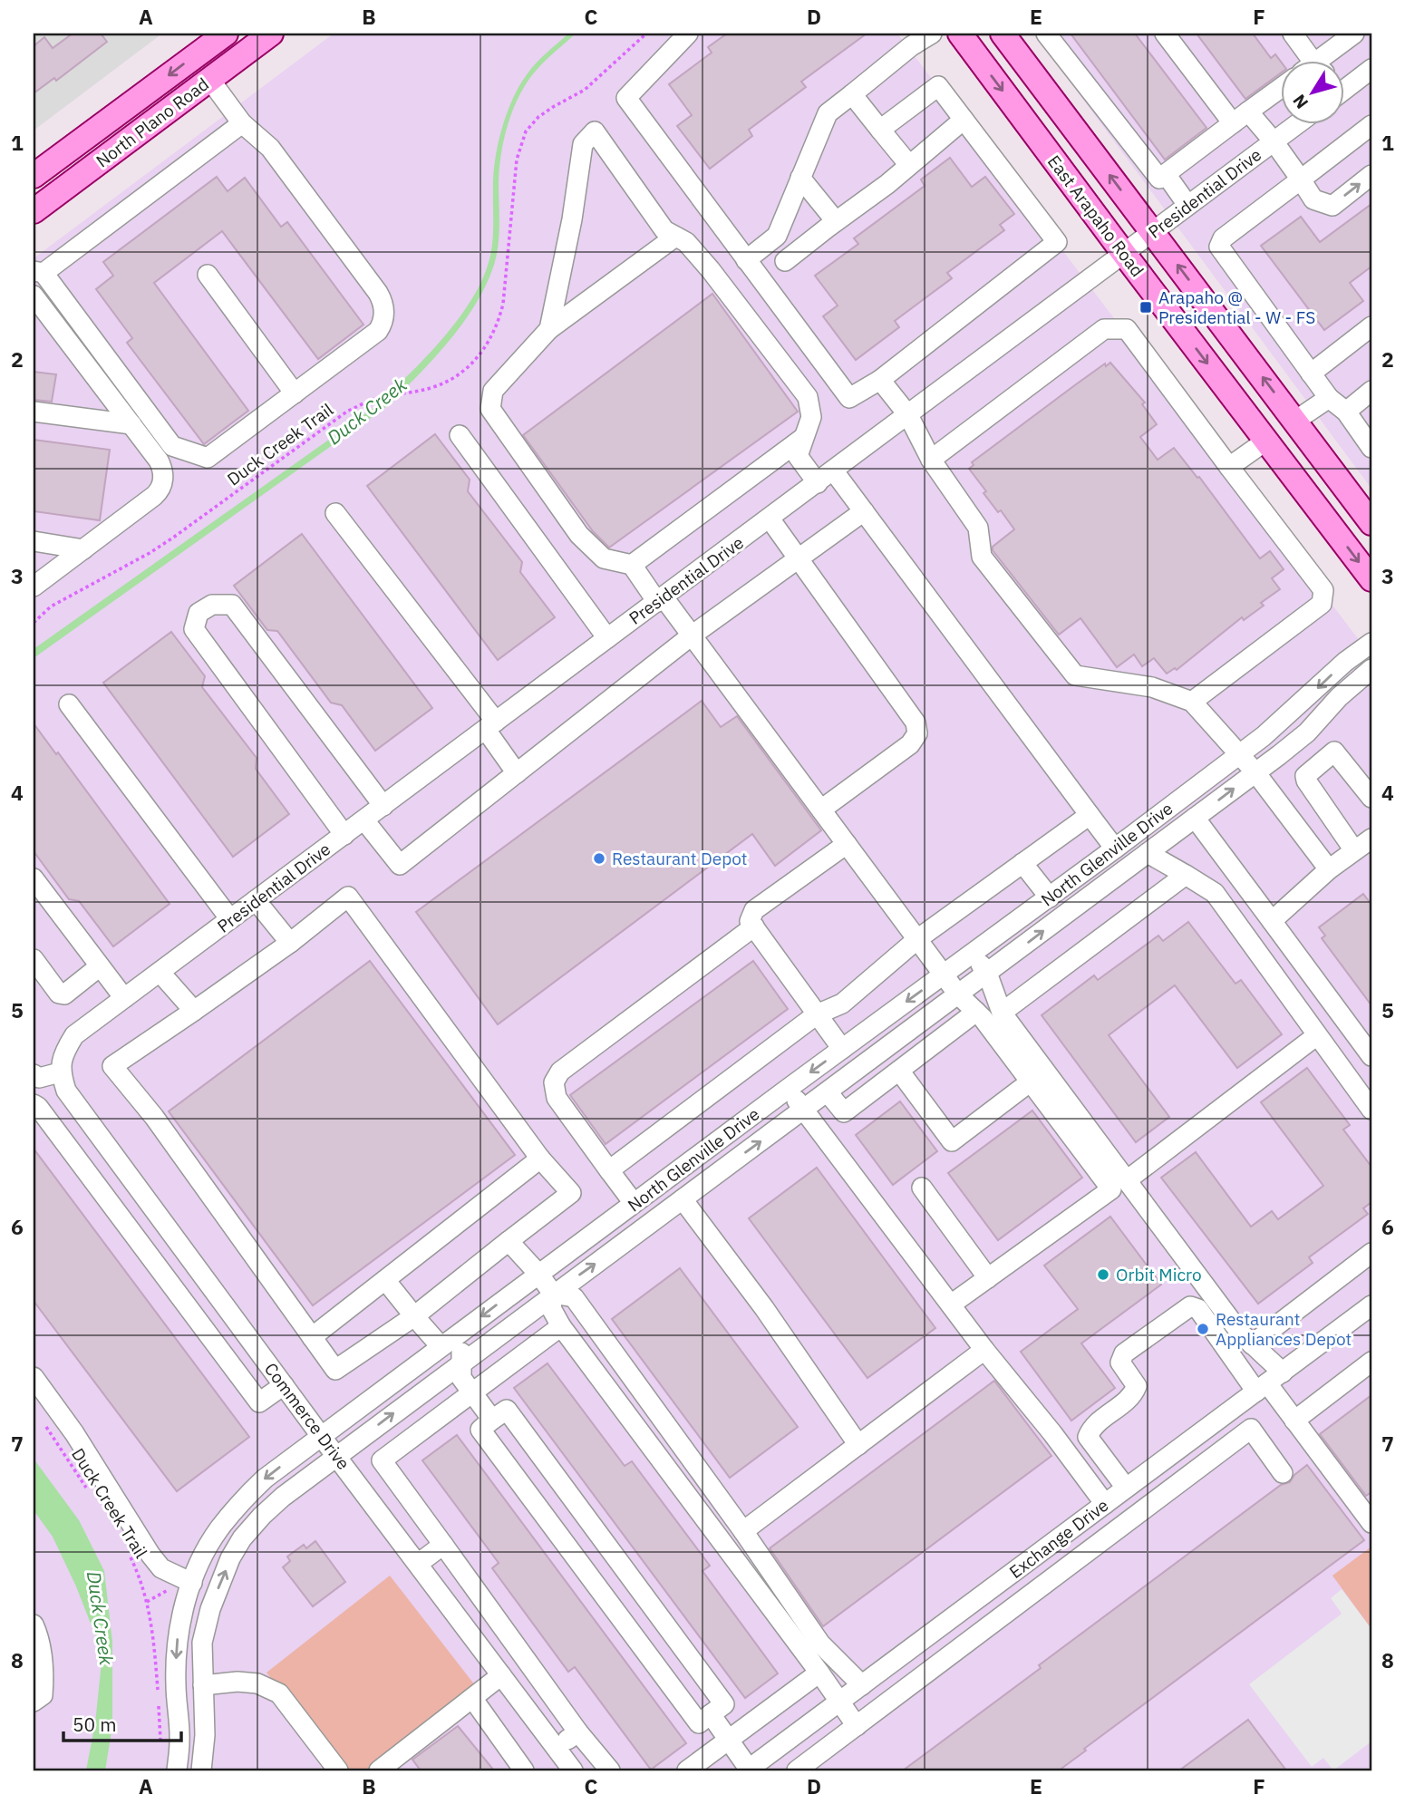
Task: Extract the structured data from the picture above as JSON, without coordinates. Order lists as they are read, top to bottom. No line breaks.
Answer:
{"streets":{"main road":["North Plano Road","East Arapaho Road"],"street":["Presidential Drive","North Glenville Drive","Commerce Drive","Exchange Drive"],"path":["Duck Creek Trail"]},"crossings":[["Presidential Drive","East Arapaho Road"],["Presidential Drive","Commerce Drive"],["North Glenville Drive","Commerce Drive"]],"water":["Duck Creek"],"places":{"transit":["Arapaho @ Presidential - W - FS"],"other":["Restaurant Depot","Orbit Micro","Restaurant Appliances Depot"]},"scale_bar":"50 m","north":"bottom left","grid":{"columns":["A","B","C","D","E","F"],"rows":["1","2","3","4","5","6","7","8"]}}
